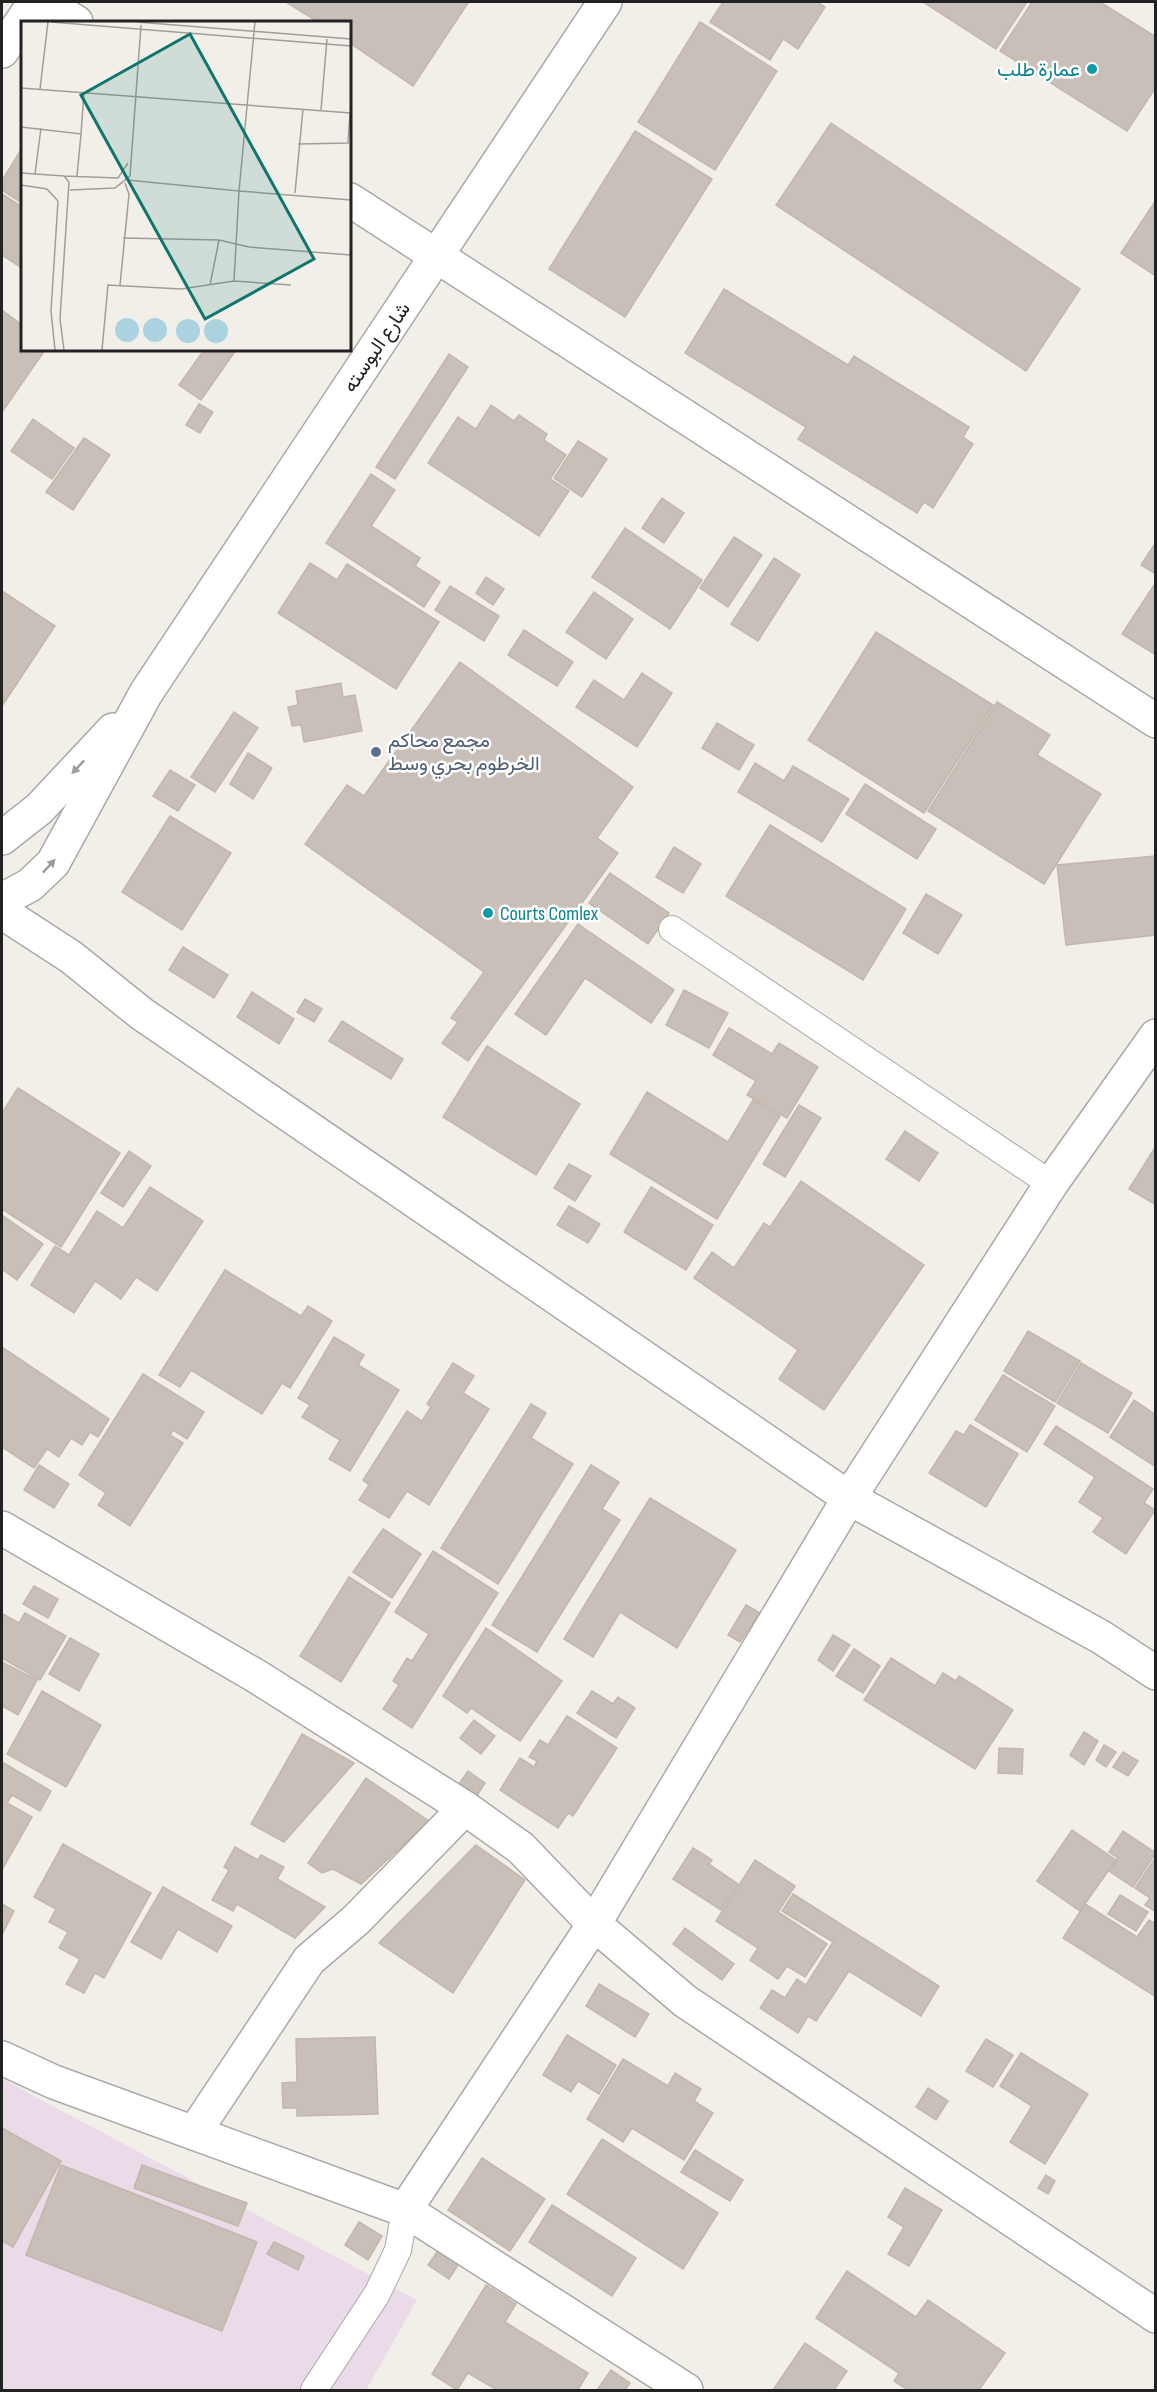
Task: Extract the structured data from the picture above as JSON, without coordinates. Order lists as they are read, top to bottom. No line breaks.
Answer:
{"streets":{"street":["شارع البوسته"]},"places":["عمارة طلب","مجمع محاكم الخرطوم بحري وسط","Courts Comlex"]}
